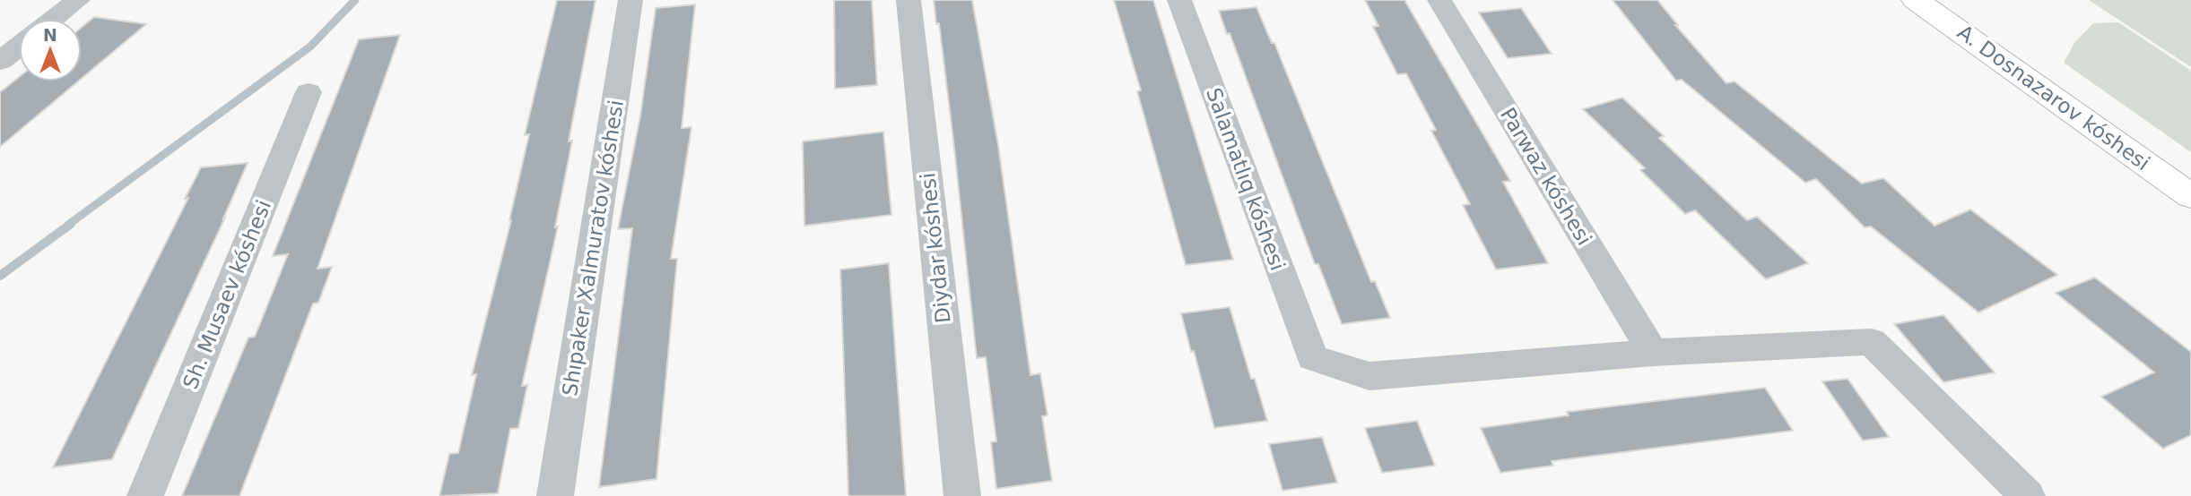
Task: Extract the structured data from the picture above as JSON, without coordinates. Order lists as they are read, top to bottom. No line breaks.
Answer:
{"streets":{"main road":["A. Dosnazarov kóshesi"],"street":["Parwaz kóshesi","Salamatlıq kóshesi","Shıpaker Xalmuratov kóshesi","Diydar kóshesi","Sh. Musaev kóshesi"]},"crossings":[["Parwaz kóshesi","Salamatlıq kóshesi"]],"north":"top"}
